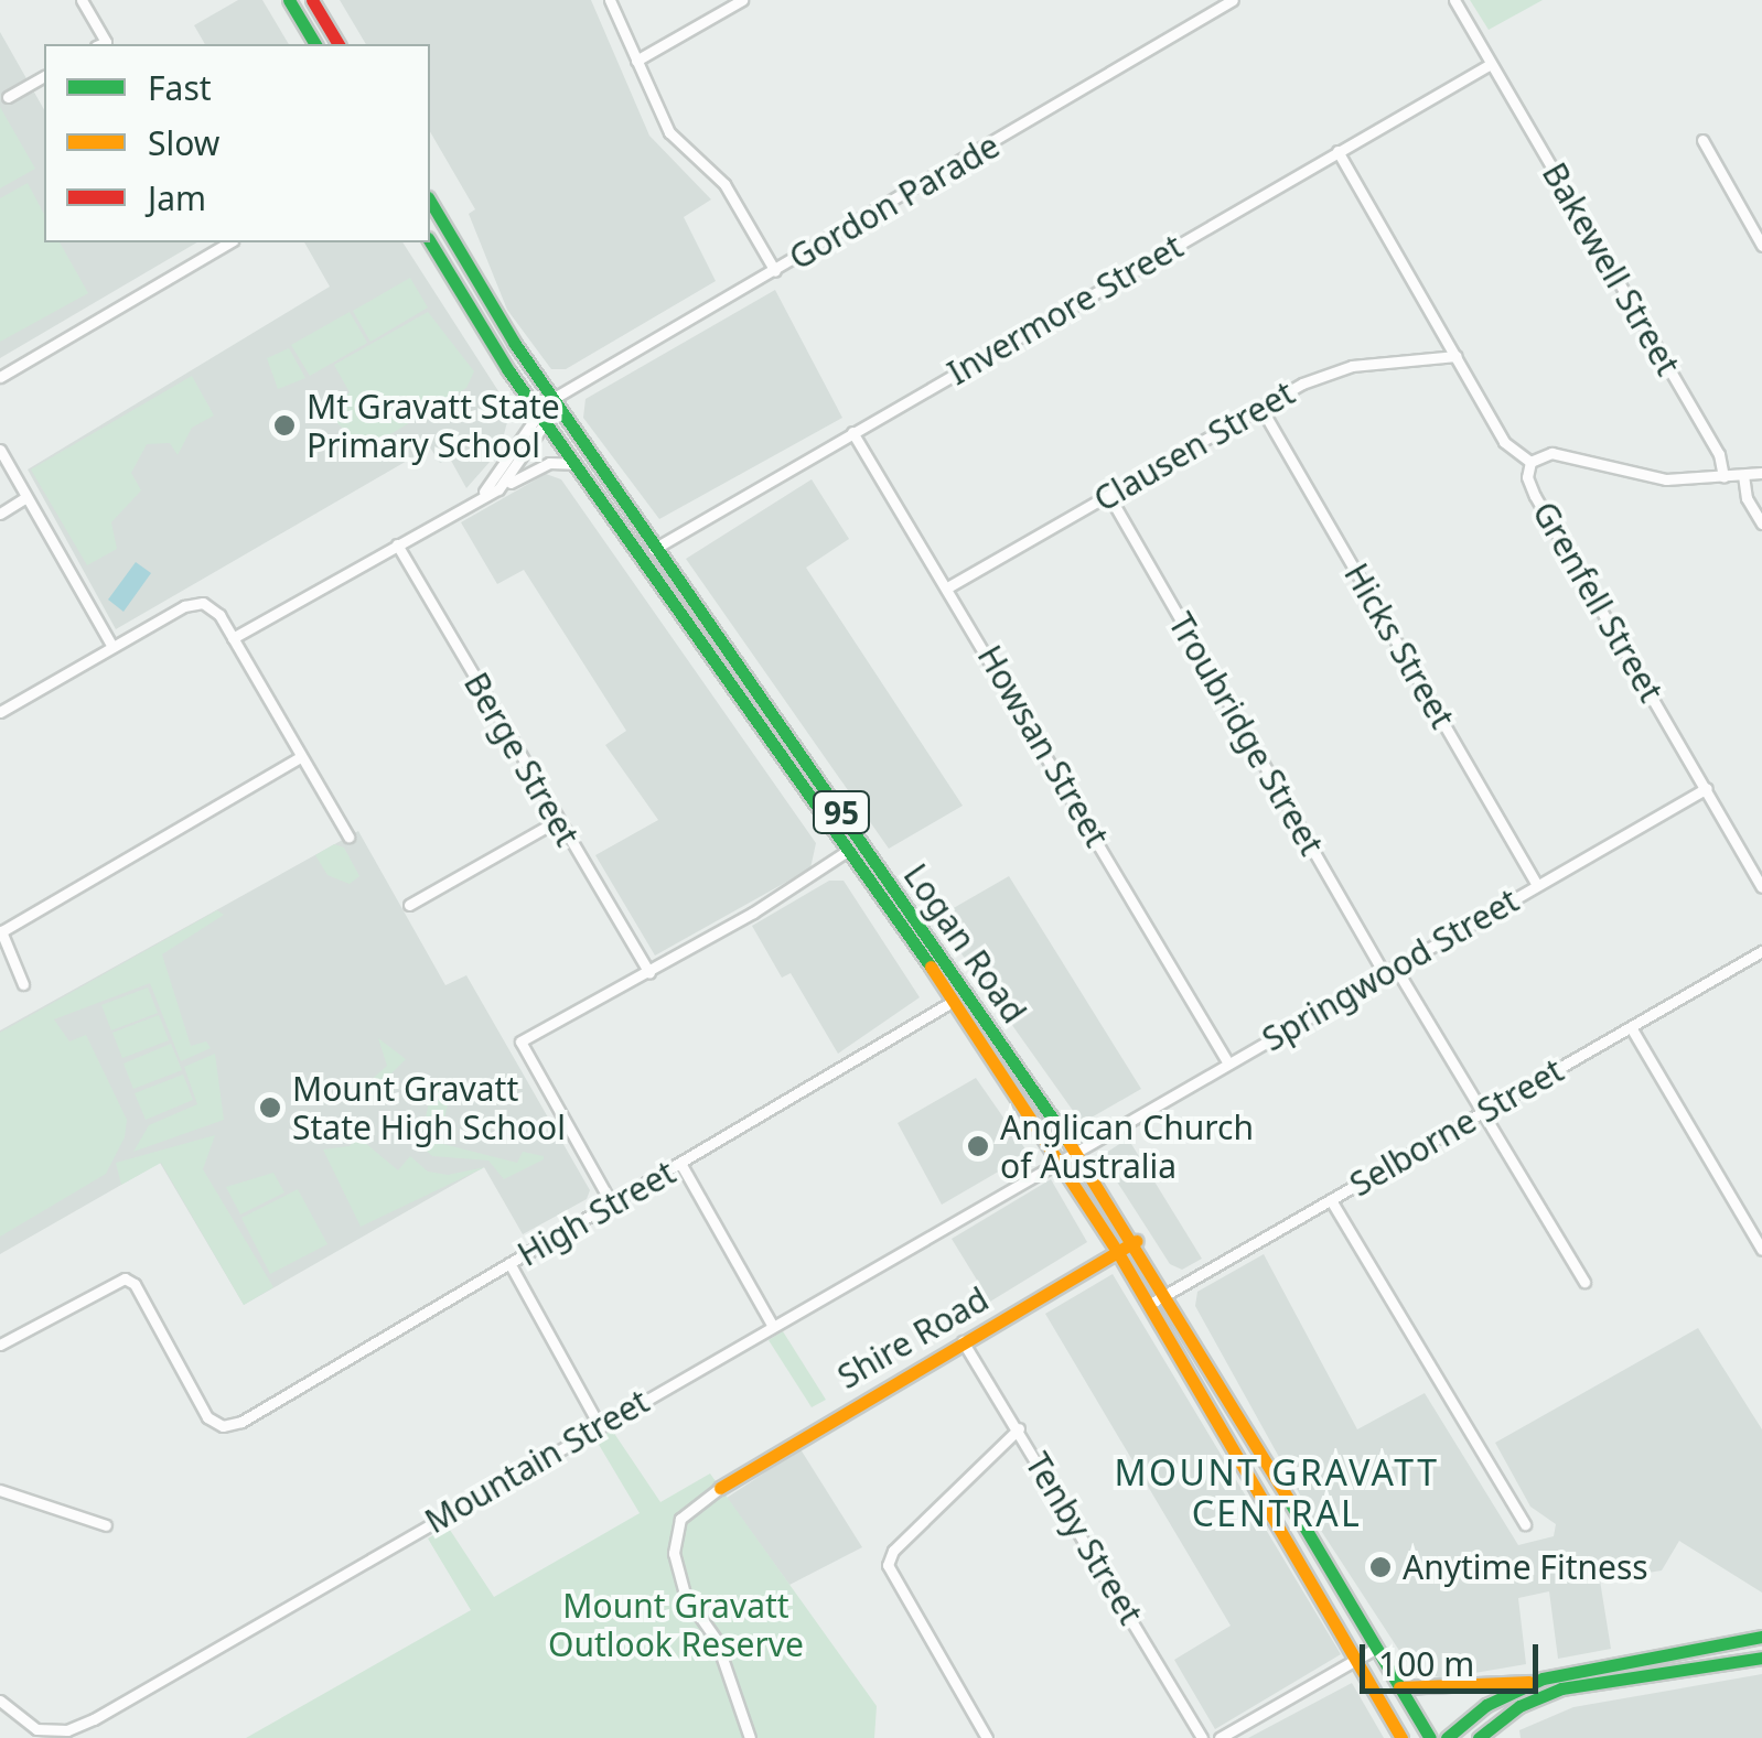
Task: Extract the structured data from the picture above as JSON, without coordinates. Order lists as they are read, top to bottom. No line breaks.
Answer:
{"streets":{"main road":["95","Logan Road","Shire Road"],"street":["Gordon Parade","Bakewell Street","Invermore Street","Clausen Street","Grenfell Street","Hicks Street","Troubridge Street","Howsan Street","Berge Street","Springwood Street","Selborne Street","High Street","Mountain Street","Tenby Street"]},"crossings":[["Gordon Parade","Logan Road"],["Bakewell Street","Invermore Street"],["Invermore Street","Grenfell Street"],["Invermore Street","Howsan Street"],["Invermore Street","Logan Road"],["Clausen Street","Grenfell Street"],["Clausen Street","Hicks Street"],["Clausen Street","Troubridge Street"],["Clausen Street","Howsan Street"],["Grenfell Street","Springwood Street"],["Hicks Street","Springwood Street"],["Troubridge Street","Springwood Street"],["Troubridge Street","Selborne Street"],["Howsan Street","Springwood Street"],["Logan Road","Springwood Street"],["Logan Road","Selborne Street"],["Logan Road","High Street"],["Logan Road","Shire Road"],["Logan Road","Mountain Street"],["Springwood Street","Mountain Street"],["Shire Road","Tenby Street"]],"districts":["MOUNT GRAVATT CENTRAL"],"parks":["Mount Gravatt Outlook Reserve"],"places":["Mt Gravatt State Primary School","Mount Gravatt State High School","Anglican Church of Australia","Anytime Fitness"],"legend":["Fast","Slow","Jam"],"scale_bar":"100 m"}
